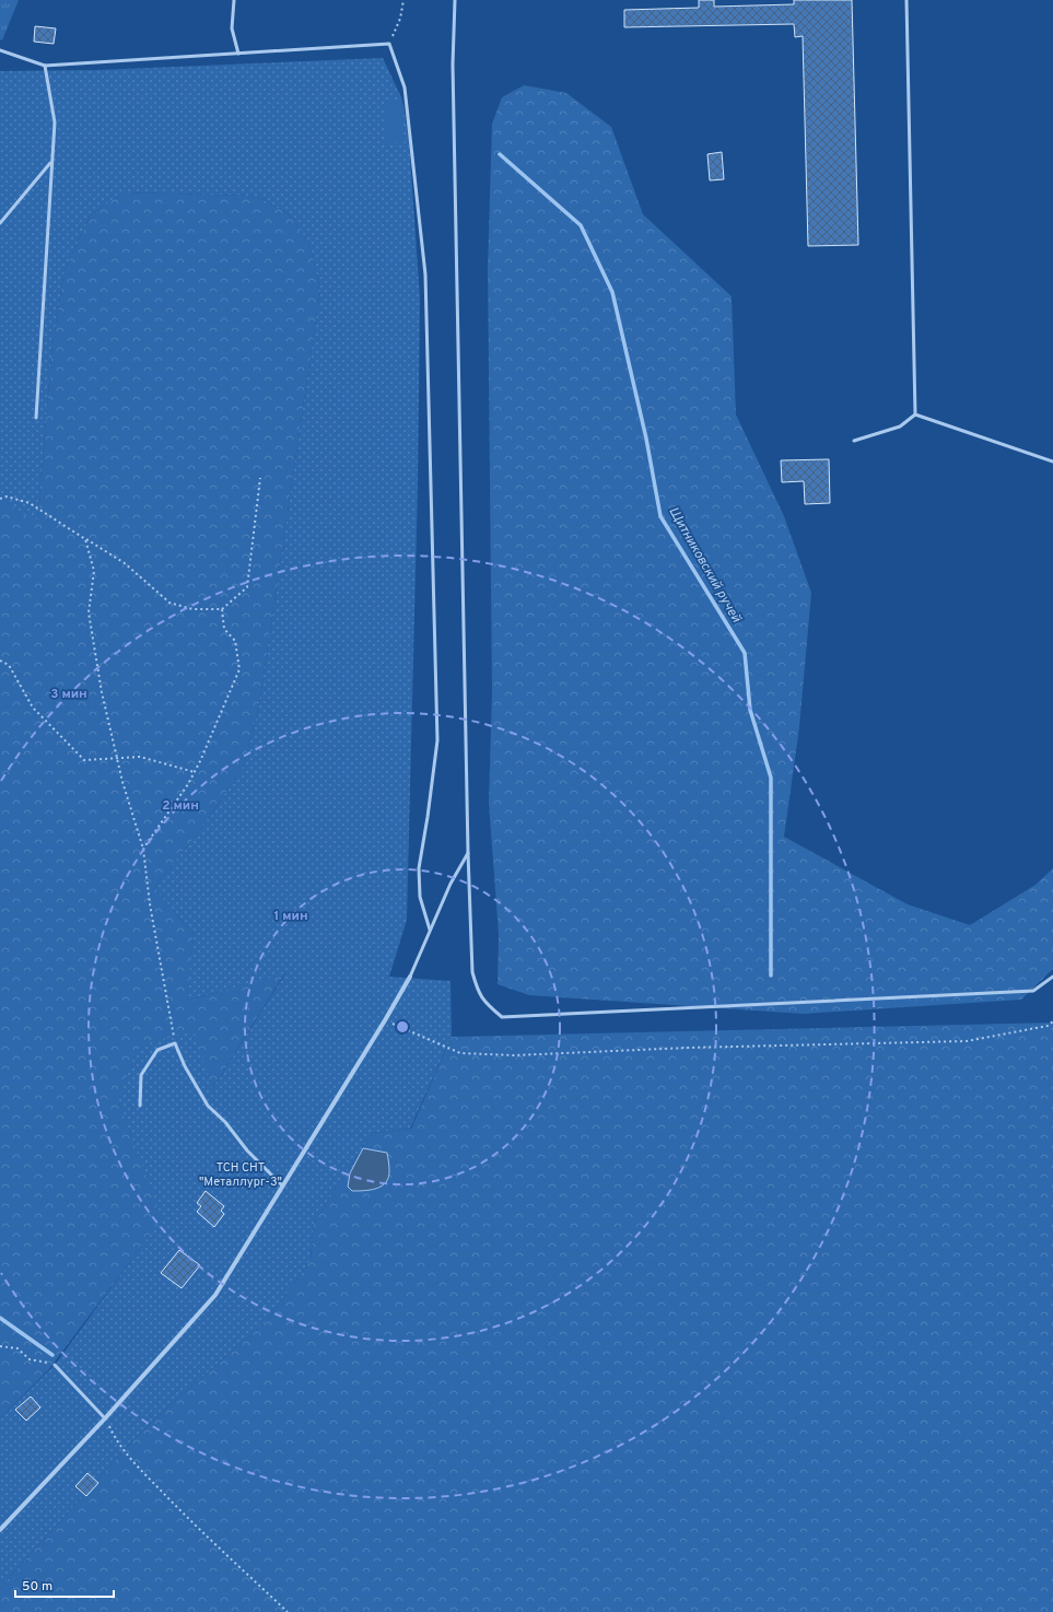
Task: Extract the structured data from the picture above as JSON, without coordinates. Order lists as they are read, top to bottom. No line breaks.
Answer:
{"water":["Щитниковский ручей"],"parks":["ТСН СНТ \"Металлург-3\""],"scale_bar":"50 m","rings":["3 мин","2 мин","1 мин"]}
